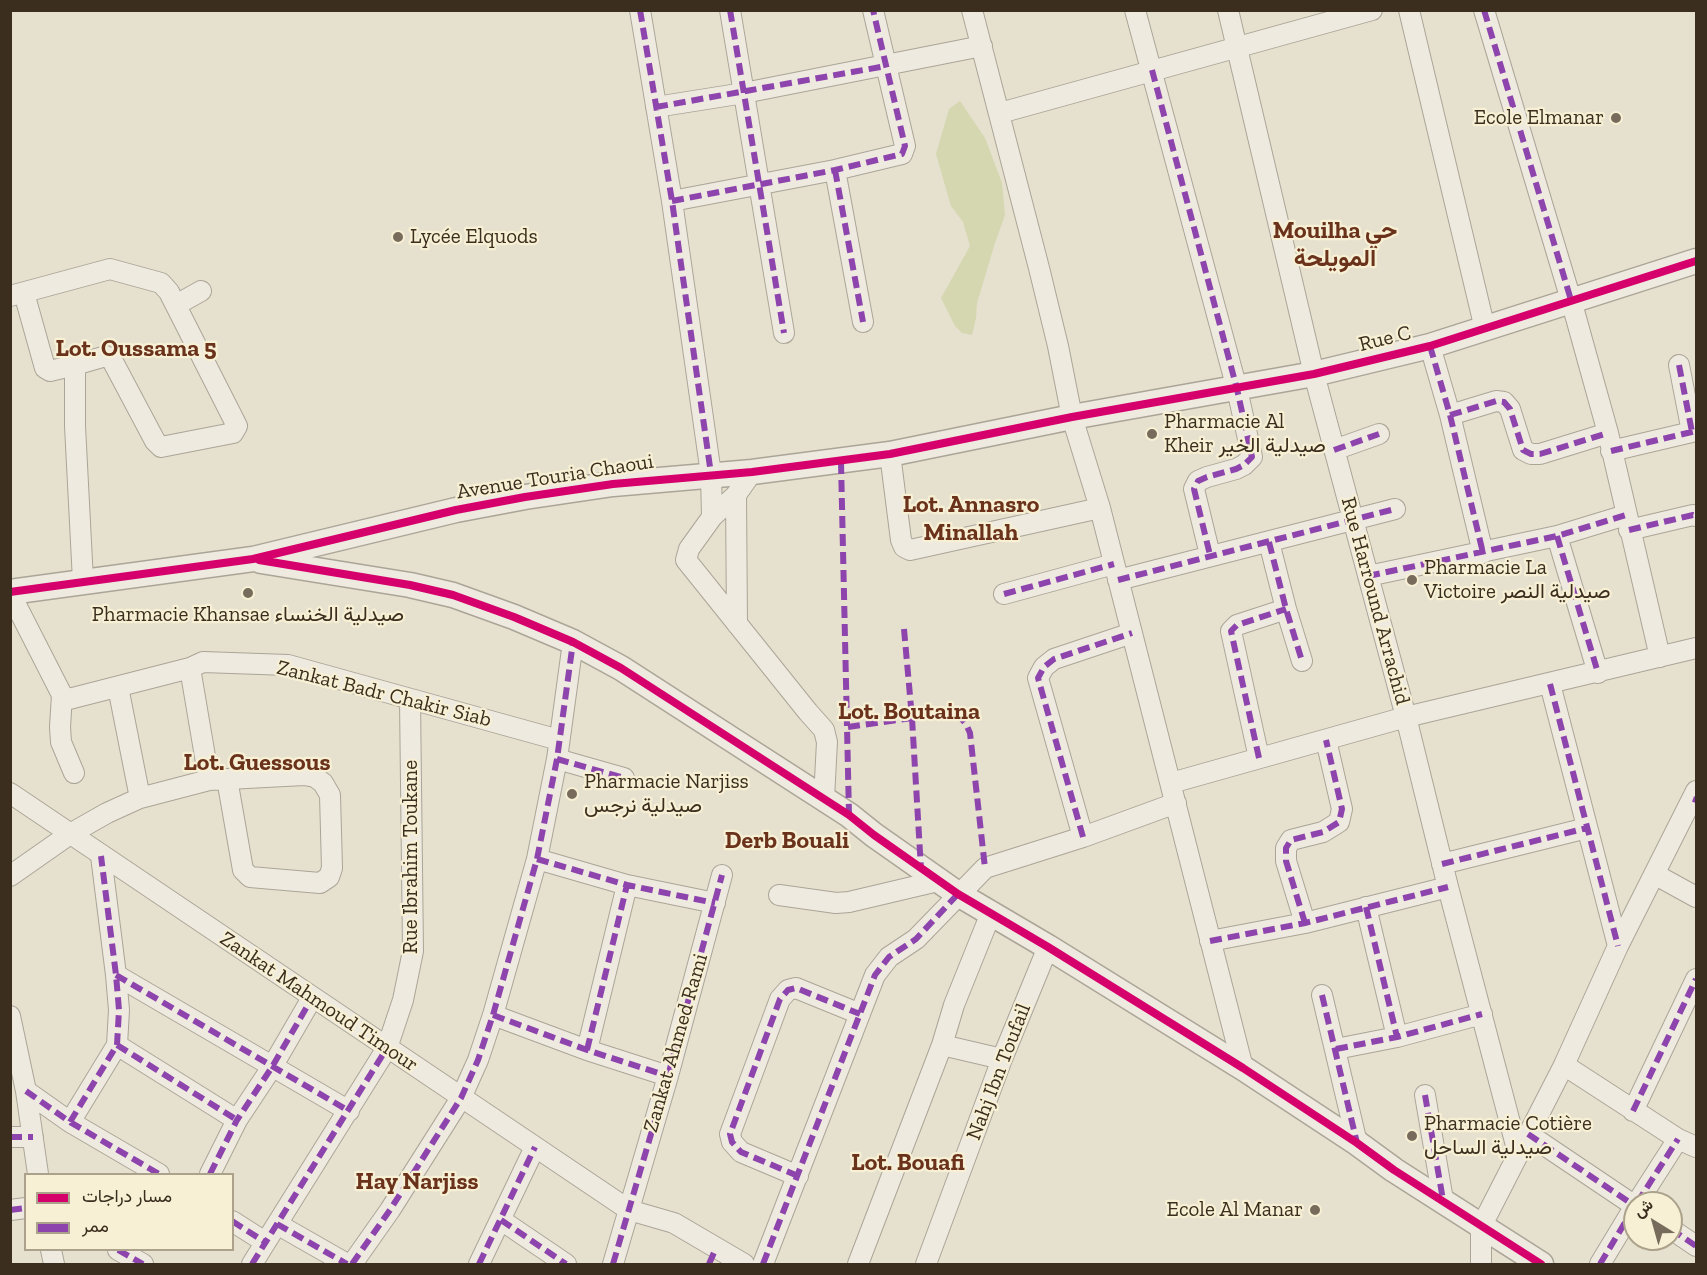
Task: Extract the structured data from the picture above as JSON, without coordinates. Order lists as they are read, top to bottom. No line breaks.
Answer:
{"streets":{"street":["Rue C","Avenue Touria Chaoui","Rue Harround Arrachid","Zankat Badr Chakir Siab","Rue Ibrahim Toukane","Zankat Mahmoud Timour","Zankat Ahmed Rami","Nahj Ibn Toufail"]},"crossings":[["Rue C","Avenue Touria Chaoui"],["Rue C","Rue Harround Arrachid"],["Zankat Badr Chakir Siab","Rue Ibrahim Toukane"],["Rue Ibrahim Toukane","Zankat Mahmoud Timour"],["Zankat Mahmoud Timour","Zankat Ahmed Rami"]],"districts":["Mouilha حي المويلحة","Lot. Oussama 5","Lot. Annasro Minallah","Lot. Boutaina","Lot. Guessous","Derb Bouali","Lot. Bouafi","Hay Narjiss"],"places":["Ecole Elmanar","Lycée Elquods","Pharmacie Al Kheir صيدلية الخير","Pharmacie La Victoire صيدلية النصر","Pharmacie Khansae صيدلية الخنساء","Pharmacie Narjiss صيدلية نرجس","Pharmacie Cotière صيدلية الساحل","Ecole Al Manar"],"legend":["مسار دراجات","ممر"],"north":"top left"}
